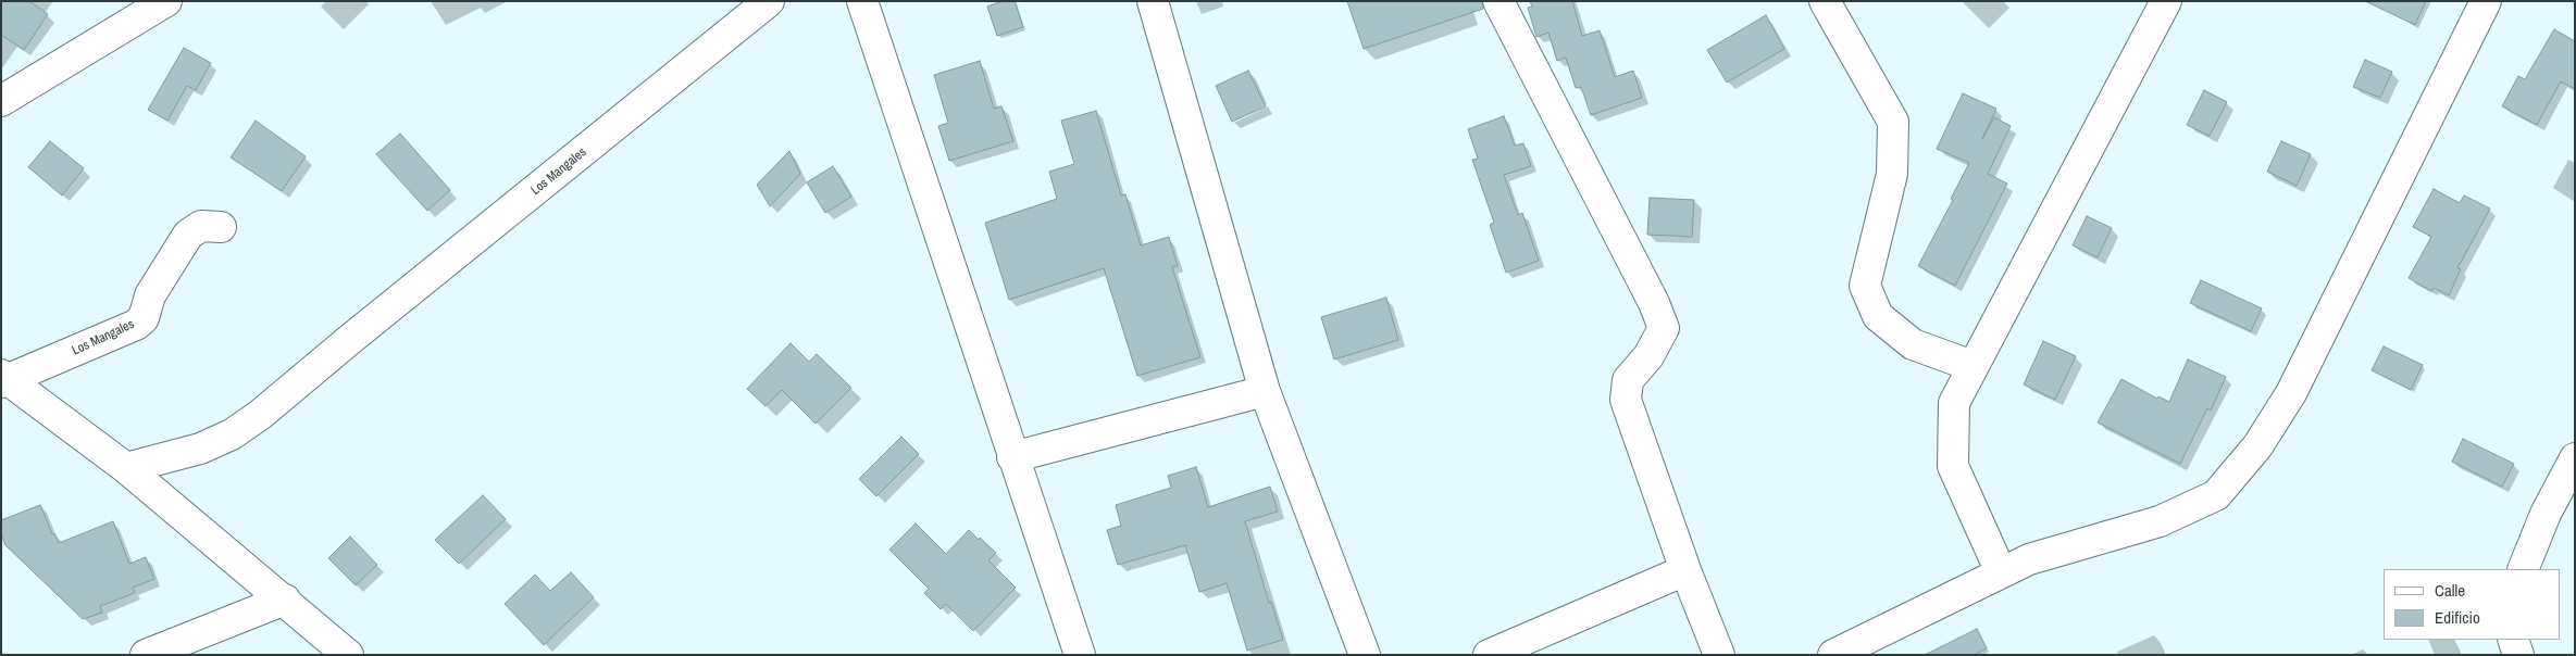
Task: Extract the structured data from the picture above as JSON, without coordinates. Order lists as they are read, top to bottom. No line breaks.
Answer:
{"streets":{"street":["Los Mangales"]},"legend":["Calle","Edificio"]}
